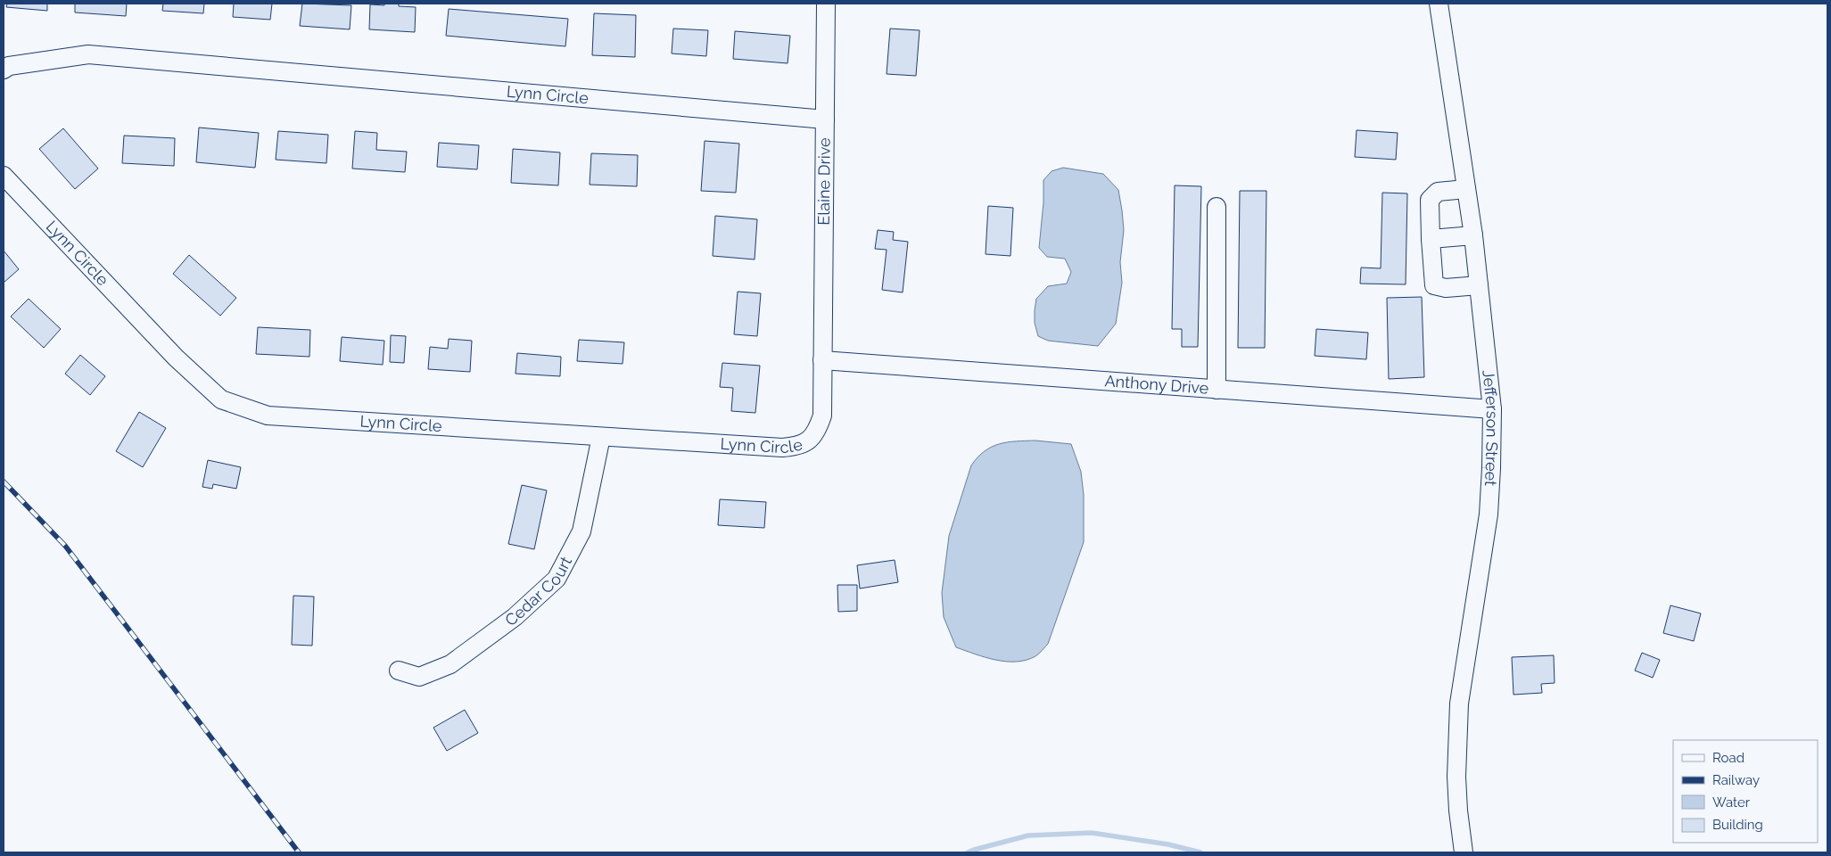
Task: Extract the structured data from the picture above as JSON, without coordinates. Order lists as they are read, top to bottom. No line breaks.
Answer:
{"streets":{"street":["Lynn Circle","Elaine Drive","Anthony Drive","Jefferson Street","Cedar Court"]},"crossings":[["Lynn Circle","Elaine Drive"],["Lynn Circle","Anthony Drive"],["Lynn Circle","Cedar Court"],["Elaine Drive","Anthony Drive"],["Anthony Drive","Jefferson Street"]],"legend":["Road","Railway","Water","Building"]}
